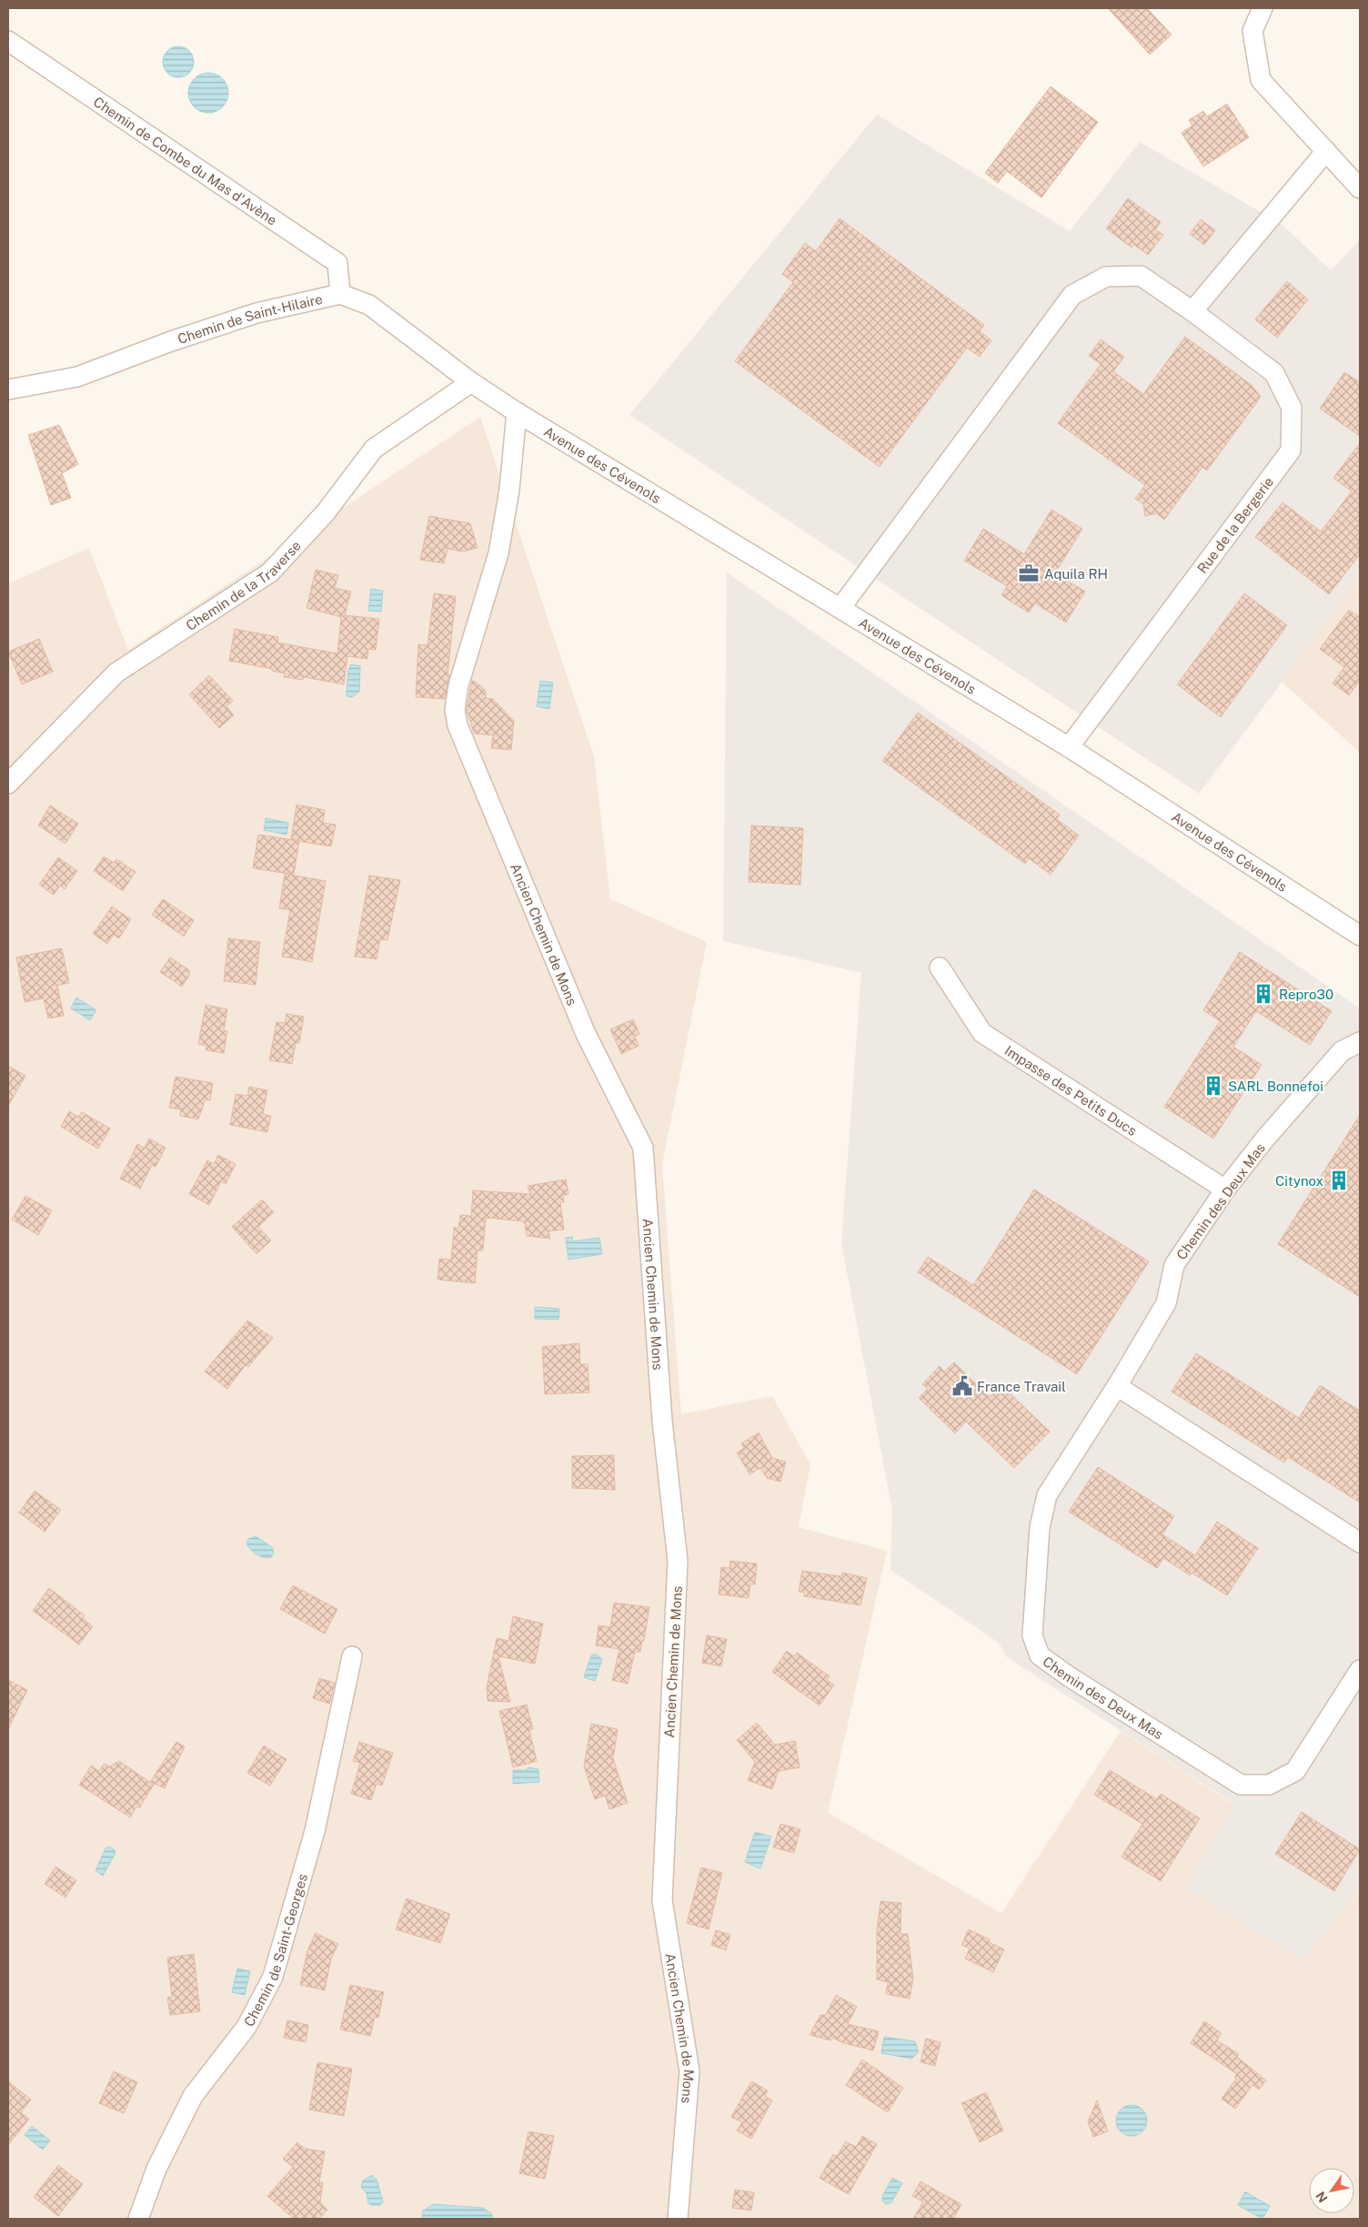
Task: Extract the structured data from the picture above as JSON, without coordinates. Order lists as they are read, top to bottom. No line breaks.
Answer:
{"streets":{"street":["Chemin de Combe du Mas d'Avène","Chemin de Saint-Hilaire","Avenue des Cévenols","Rue de la Bergerie","Chemin de la Traverse","Ancien Chemin de Mons","Impasse des Petits Ducs","Chemin des Deux Mas","Chemin de Saint-Georges"]},"crossings":[["Chemin de Combe du Mas d'Avène","Chemin de Saint-Hilaire"],["Chemin de Saint-Hilaire","Avenue des Cévenols"],["Chemin de Saint-Hilaire","Chemin de la Traverse"],["Avenue des Cévenols","Rue de la Bergerie"],["Avenue des Cévenols","Chemin de la Traverse"],["Avenue des Cévenols","Ancien Chemin de Mons"],["Impasse des Petits Ducs","Chemin des Deux Mas"]],"places":{"office":["Aquila RH"],"building":["Repro30","SARL Bonnefoi","Citynox"],"public building":["France Travail"]},"north":"bottom left"}
